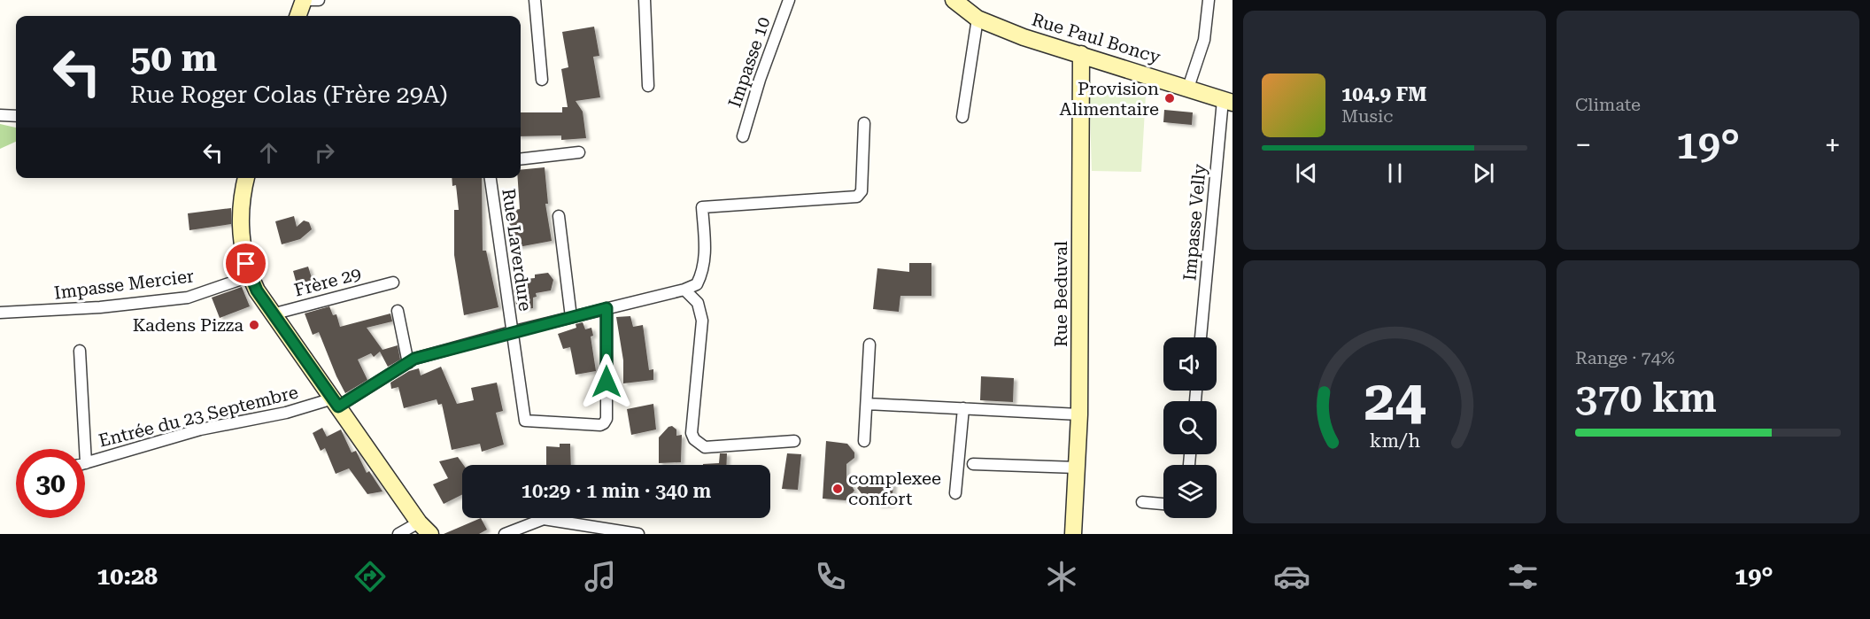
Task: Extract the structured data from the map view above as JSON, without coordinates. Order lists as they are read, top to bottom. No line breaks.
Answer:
{"streets":{"street":["Rue Paul Boncy","Impasse 10","Impasse Velly","Rue Laverdure","Frère 29","Impasse Mercier","Rue Beduval","Entrée du 23 Septembre"]},"crossings":[["Rue Paul Boncy","Impasse Velly"],["Rue Paul Boncy","Rue Beduval"],["Rue Laverdure","Entrée du 23 Septembre"]],"places":["Provision Alimentaire","Kadens Pizza","complexee confort"],"page":{"tile":["Climate",["Range · 74%","370 km"]],"turn":["50 m","Rue Roger Colas (Frère 29A)"],"song":["104.9 FM","Music"],"heat":["−","19°","+"],"limit":"30","trip":"10:29 · 1 min · 340 m","tabs":["10:28","19°"],"gauge":["24","km/h"]}}
